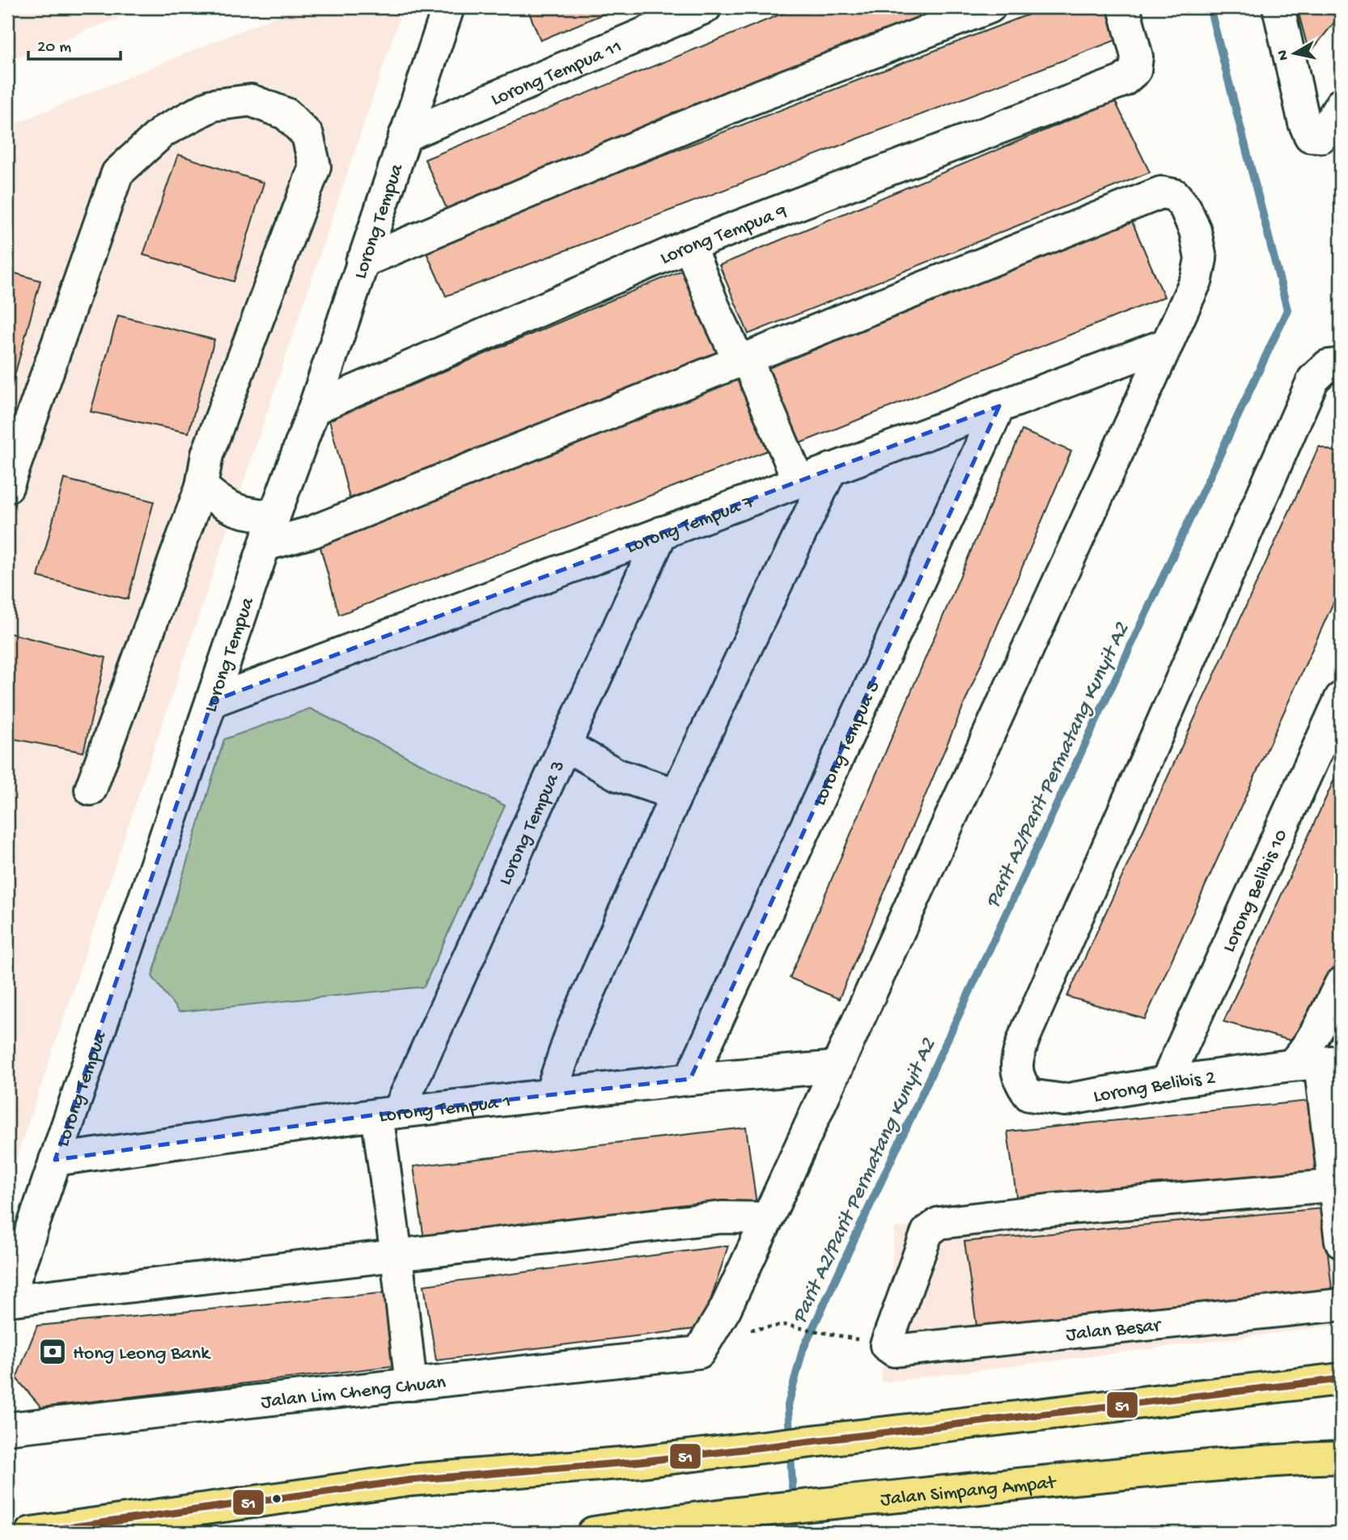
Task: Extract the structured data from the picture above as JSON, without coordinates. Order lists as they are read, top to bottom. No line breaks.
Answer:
{"streets":{"highway":["Jalan Simpang Ampat"],"street":["Lorong Tempua 11","Lorong Tempua","Lorong Tempua 9","Lorong Tempua 7","Lorong Tempua 5","Lorong Tempua 3","Lorong Belibis 10","Lorong Belibis 2","Lorong Tempua 1","Jalan Besar","Jalan Lim Cheng Chuan"]},"crossings":[["Lorong Tempua 11","Lorong Tempua"],["Lorong Tempua","Lorong Tempua 9"],["Lorong Tempua","Lorong Tempua 7"],["Lorong Tempua","Lorong Tempua 1"],["Lorong Tempua 7","Lorong Tempua 5"],["Lorong Tempua 7","Lorong Tempua 3"],["Lorong Tempua 5","Lorong Tempua 1"],["Lorong Tempua 3","Lorong Tempua 1"],["Lorong Belibis 10","Lorong Belibis 2"]],"water":["Parit A2/Parit Permatang Kunyit A2"],"places":{"bank":["Hong Leong Bank"]},"lines":["transit line 51"],"scale_bar":"20 m","north":"left"}
